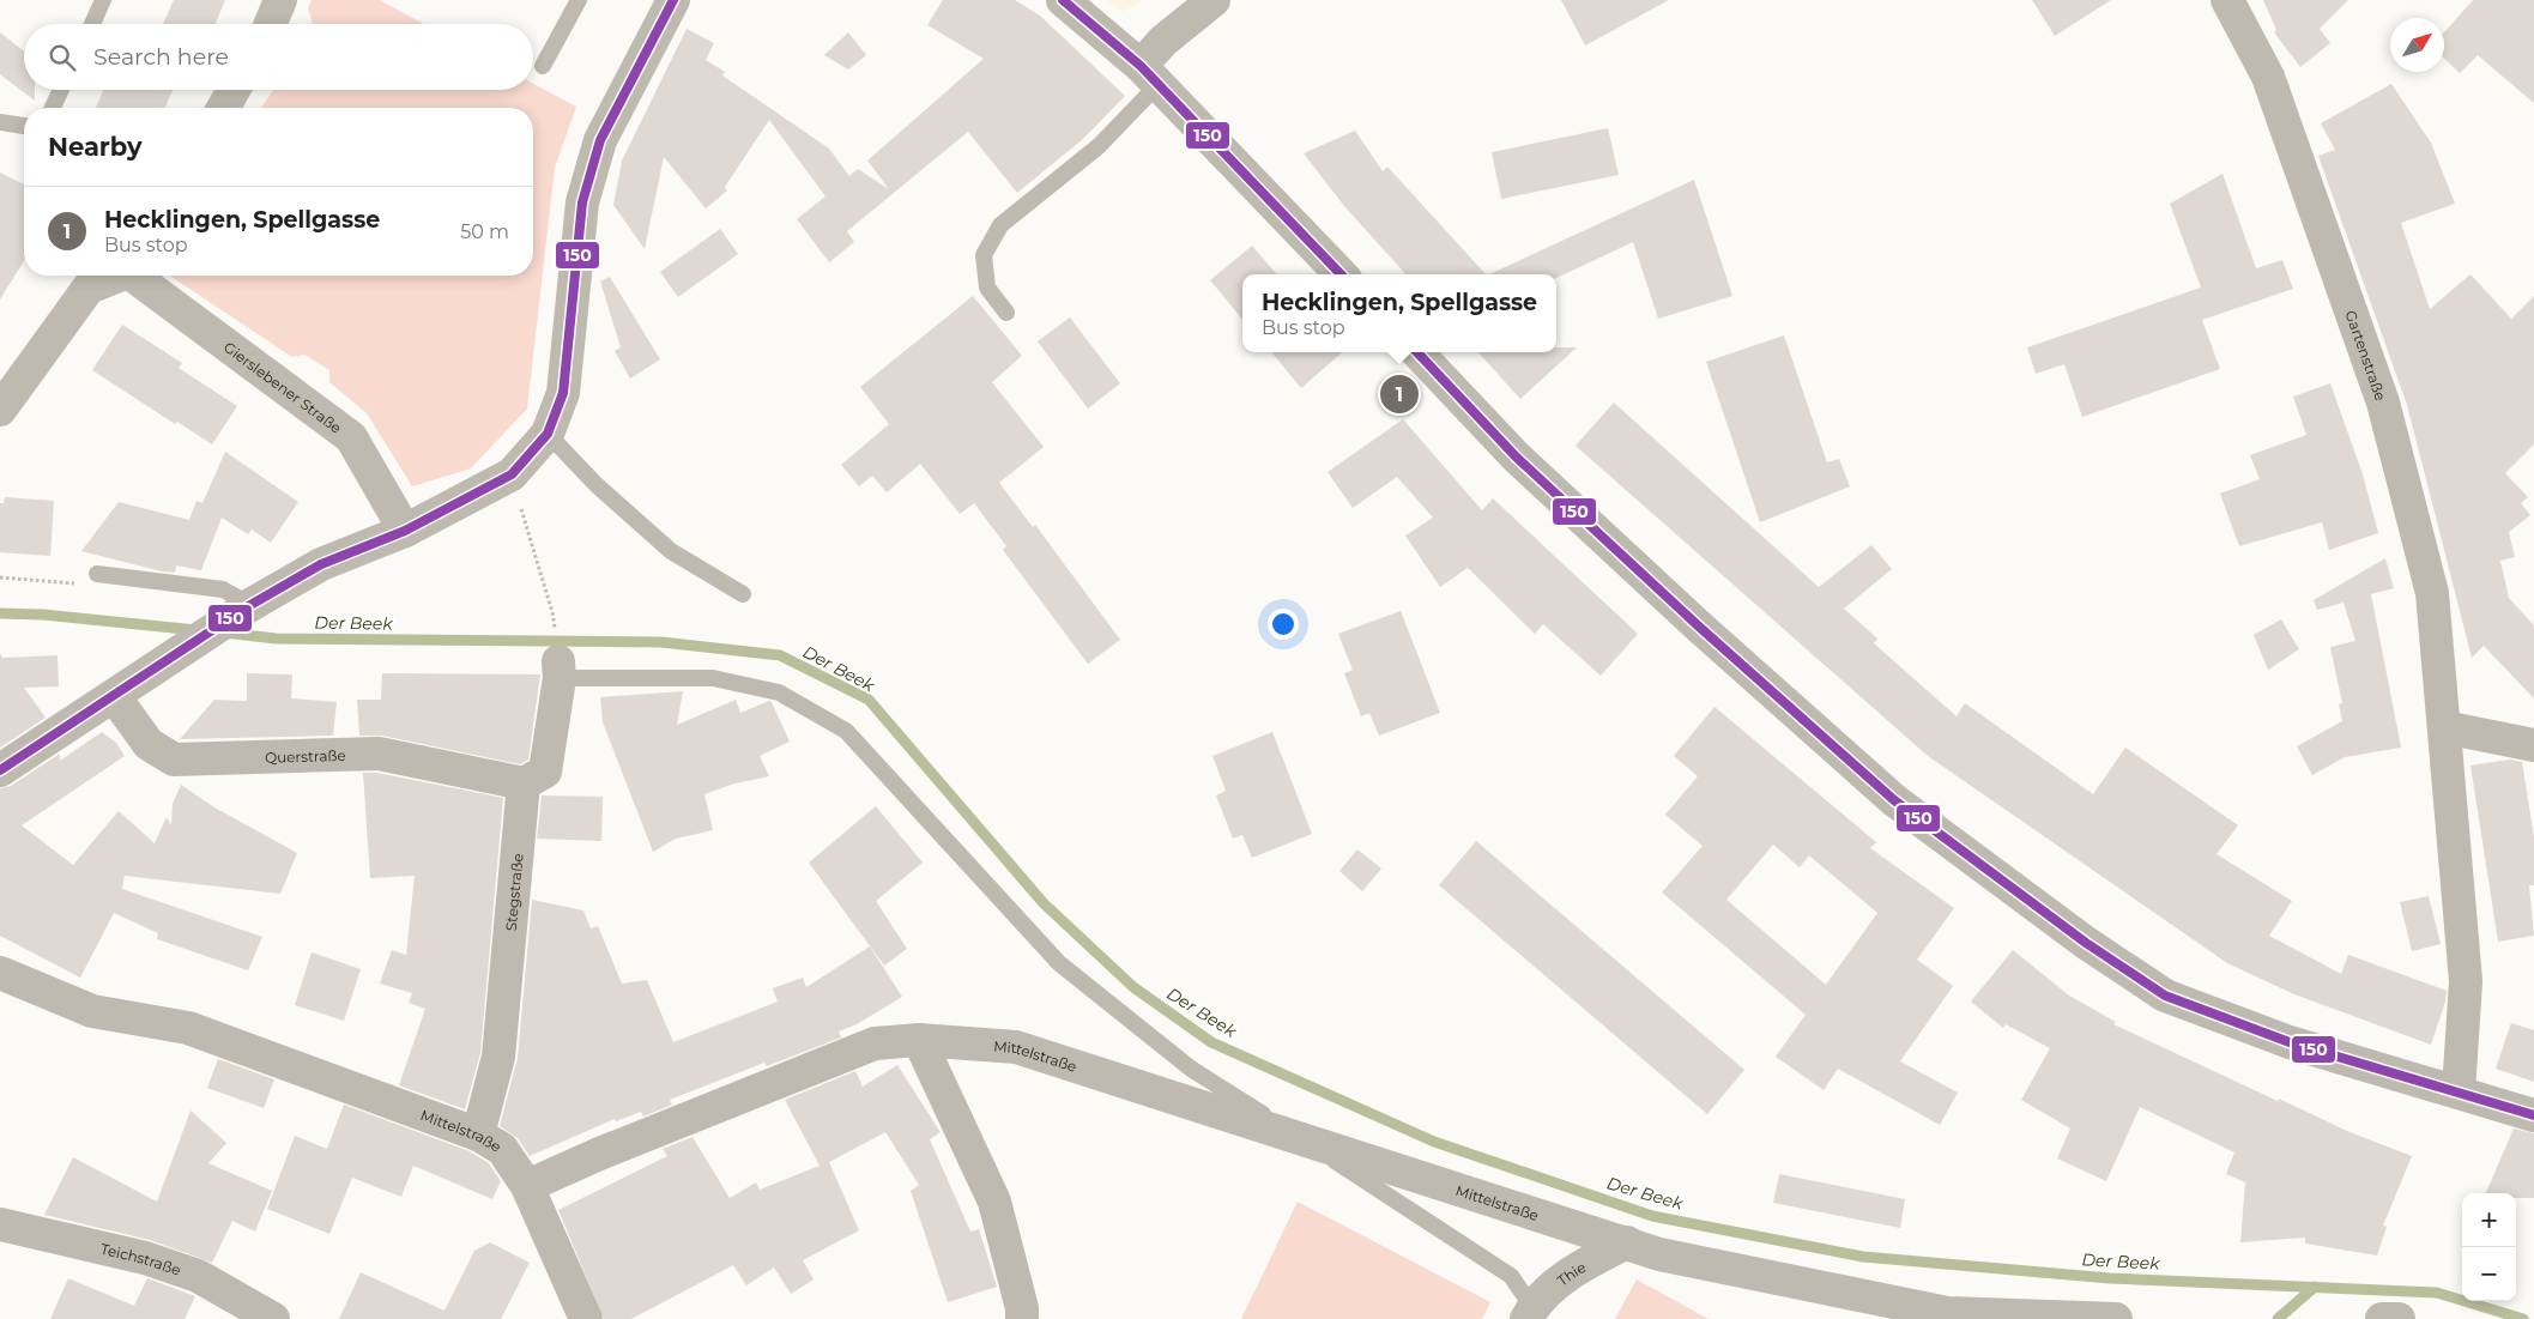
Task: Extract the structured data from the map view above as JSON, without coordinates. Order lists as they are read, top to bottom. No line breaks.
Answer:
{"streets":{"street":["Gartenstraße","Gierslebener Straße","Querstraße","Stegstraße","Mittelstraße","Teichstraße","Thie"]},"crossings":[["Querstraße","Stegstraße"],["Stegstraße","Mittelstraße"],["Mittelstraße","Thie"]],"water":["Der Beek"],"lines":["transit line 150"],"north":"top right","page":{"search":"Search here","heading":"Nearby","list":[{"mark":"1","name":"Hecklingen, Spellgasse","note":"Bus stop","value":"50 m"}],"popup":["Hecklingen, Spellgasse","Bus stop"],"pins":"1","map_buttons":["+","−"]}}
